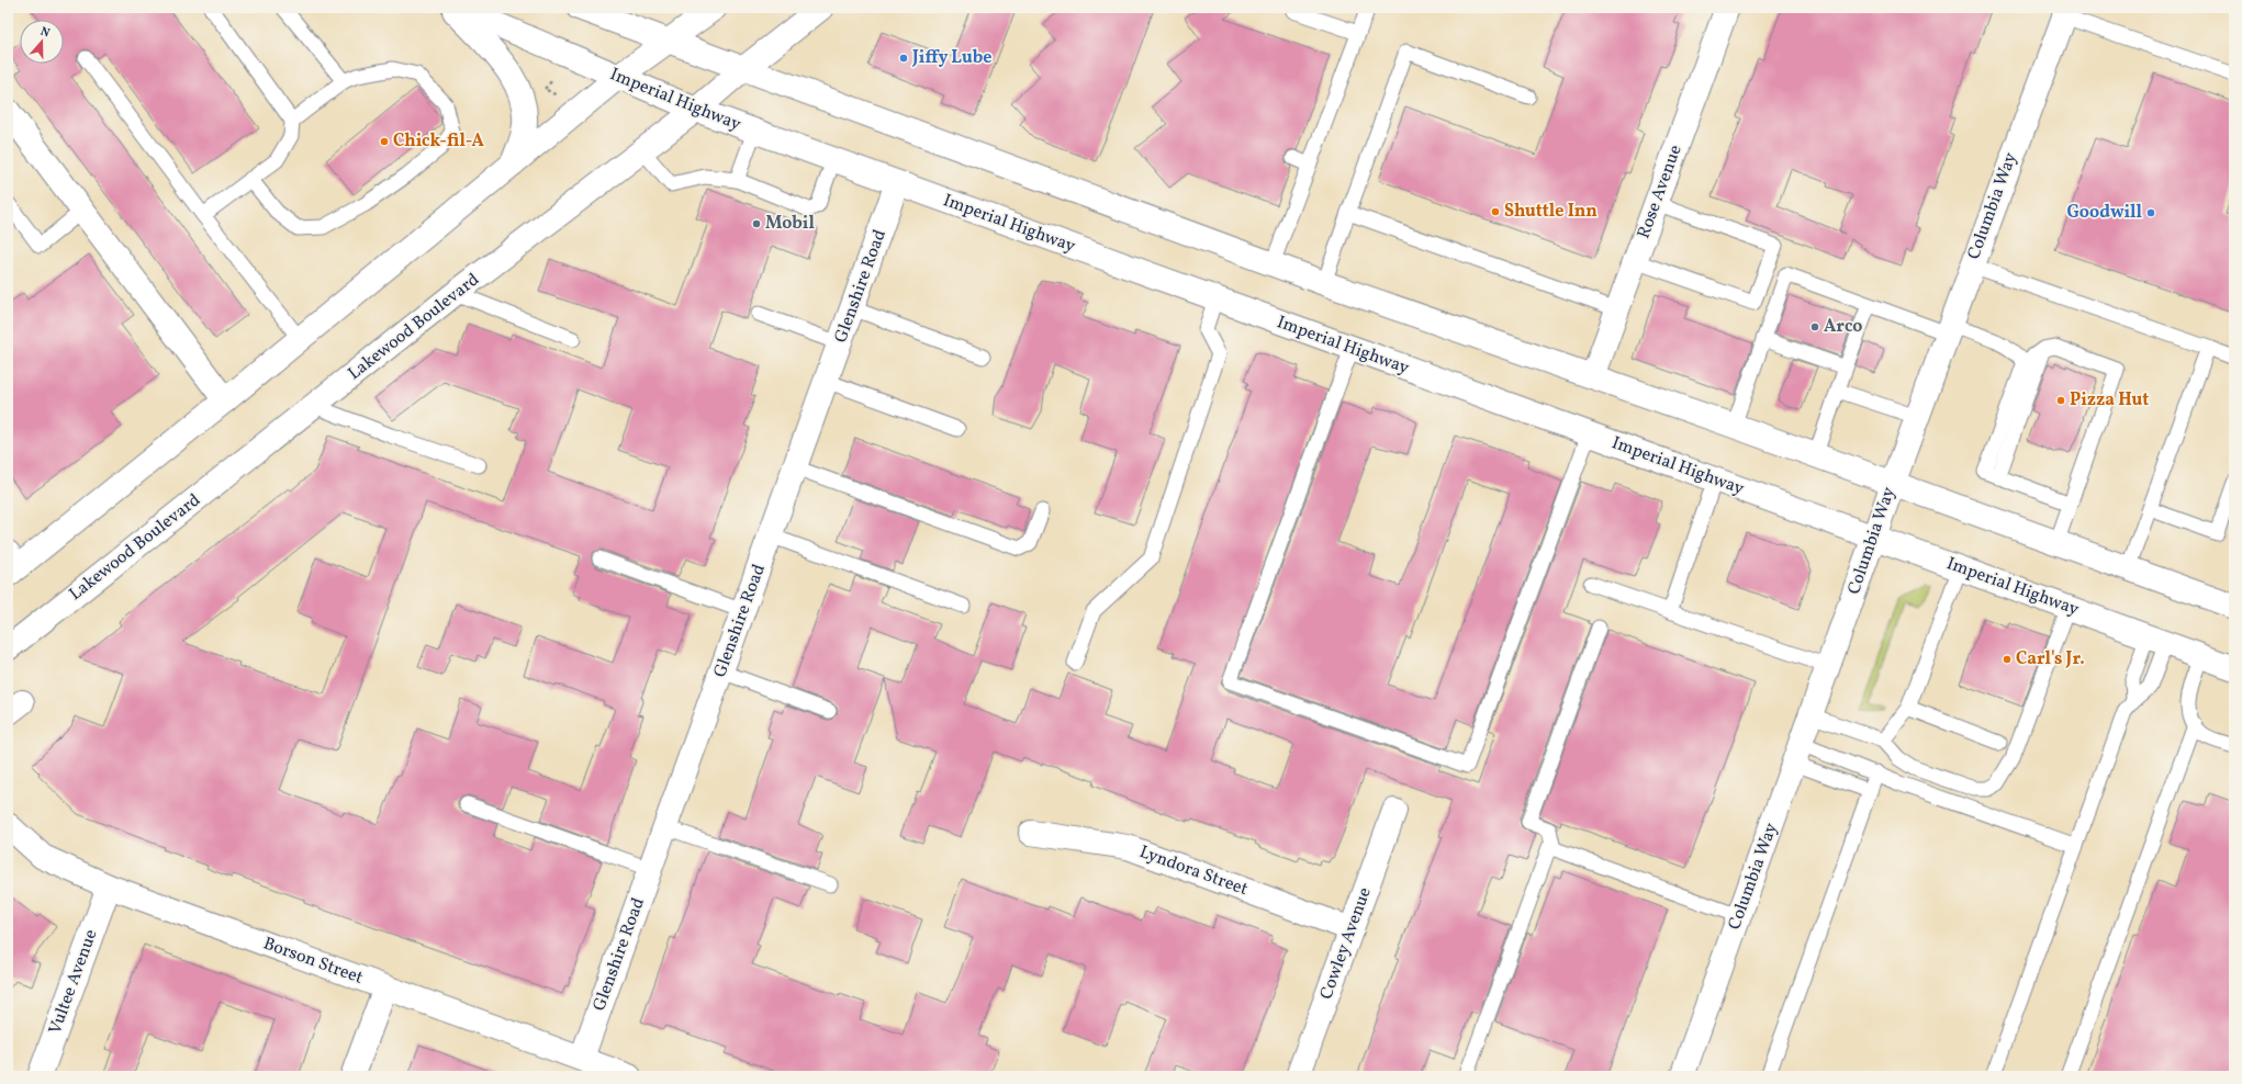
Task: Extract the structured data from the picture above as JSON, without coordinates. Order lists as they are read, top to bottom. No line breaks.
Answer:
{"streets":{"main road":["Imperial Highway","Rose Avenue","Columbia Way","Glenshire Road","Lakewood Boulevard","Lyndora Street","Cowley Avenue","Borson Street","Vultee Avenue"]},"crossings":[["Imperial Highway","Columbia Way"],["Imperial Highway","Glenshire Road"],["Imperial Highway","Lakewood Boulevard"],["Glenshire Road","Borson Street"],["Lyndora Street","Cowley Avenue"],["Borson Street","Vultee Avenue"]],"places":["Jiffy Lube","Chick-fil-A","Shuttle Inn","Goodwill","Mobil","Arco","Pizza Hut","Carl's Jr."],"north":"top"}
